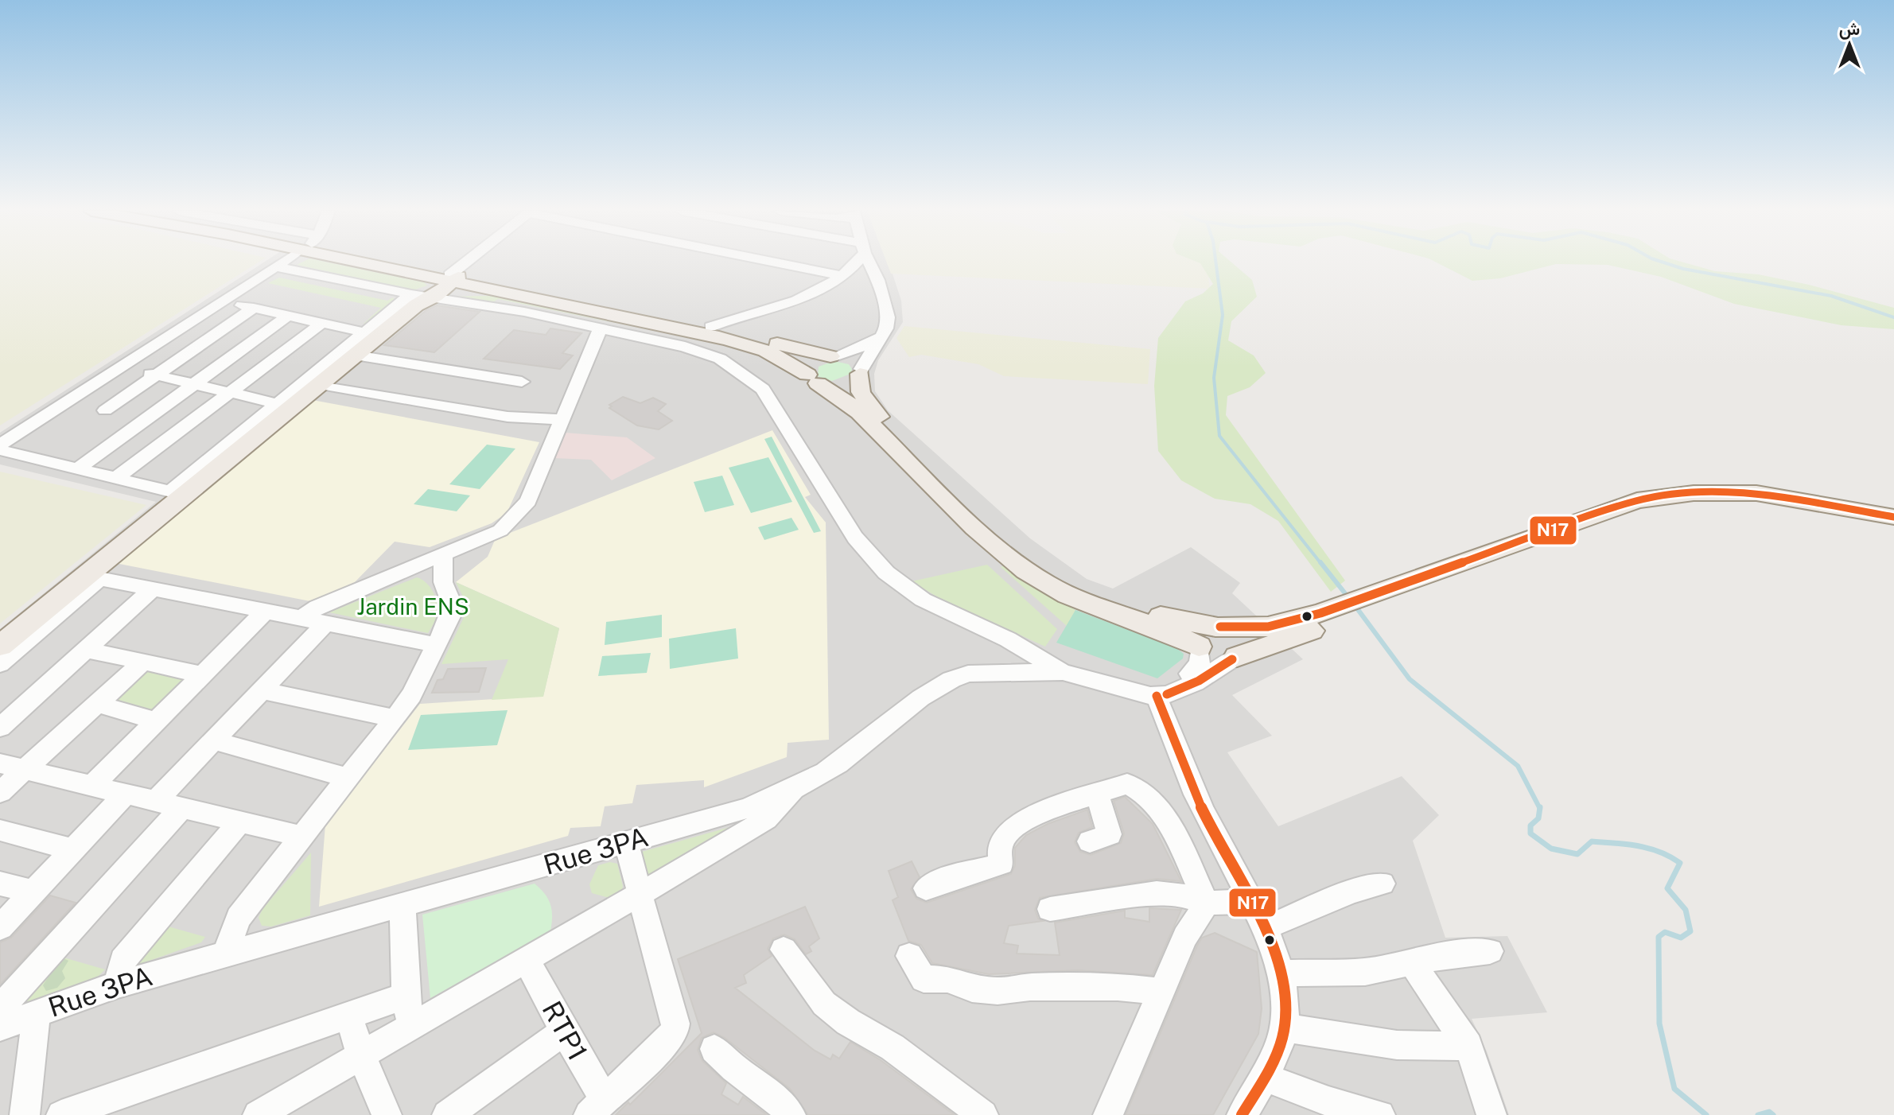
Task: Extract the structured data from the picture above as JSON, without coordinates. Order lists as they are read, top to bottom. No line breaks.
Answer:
{"streets":{"street":["Rue 3PA","RTP1"]},"parks":["Jardin ENS"],"lines":["transit line N17"],"north":"top"}
